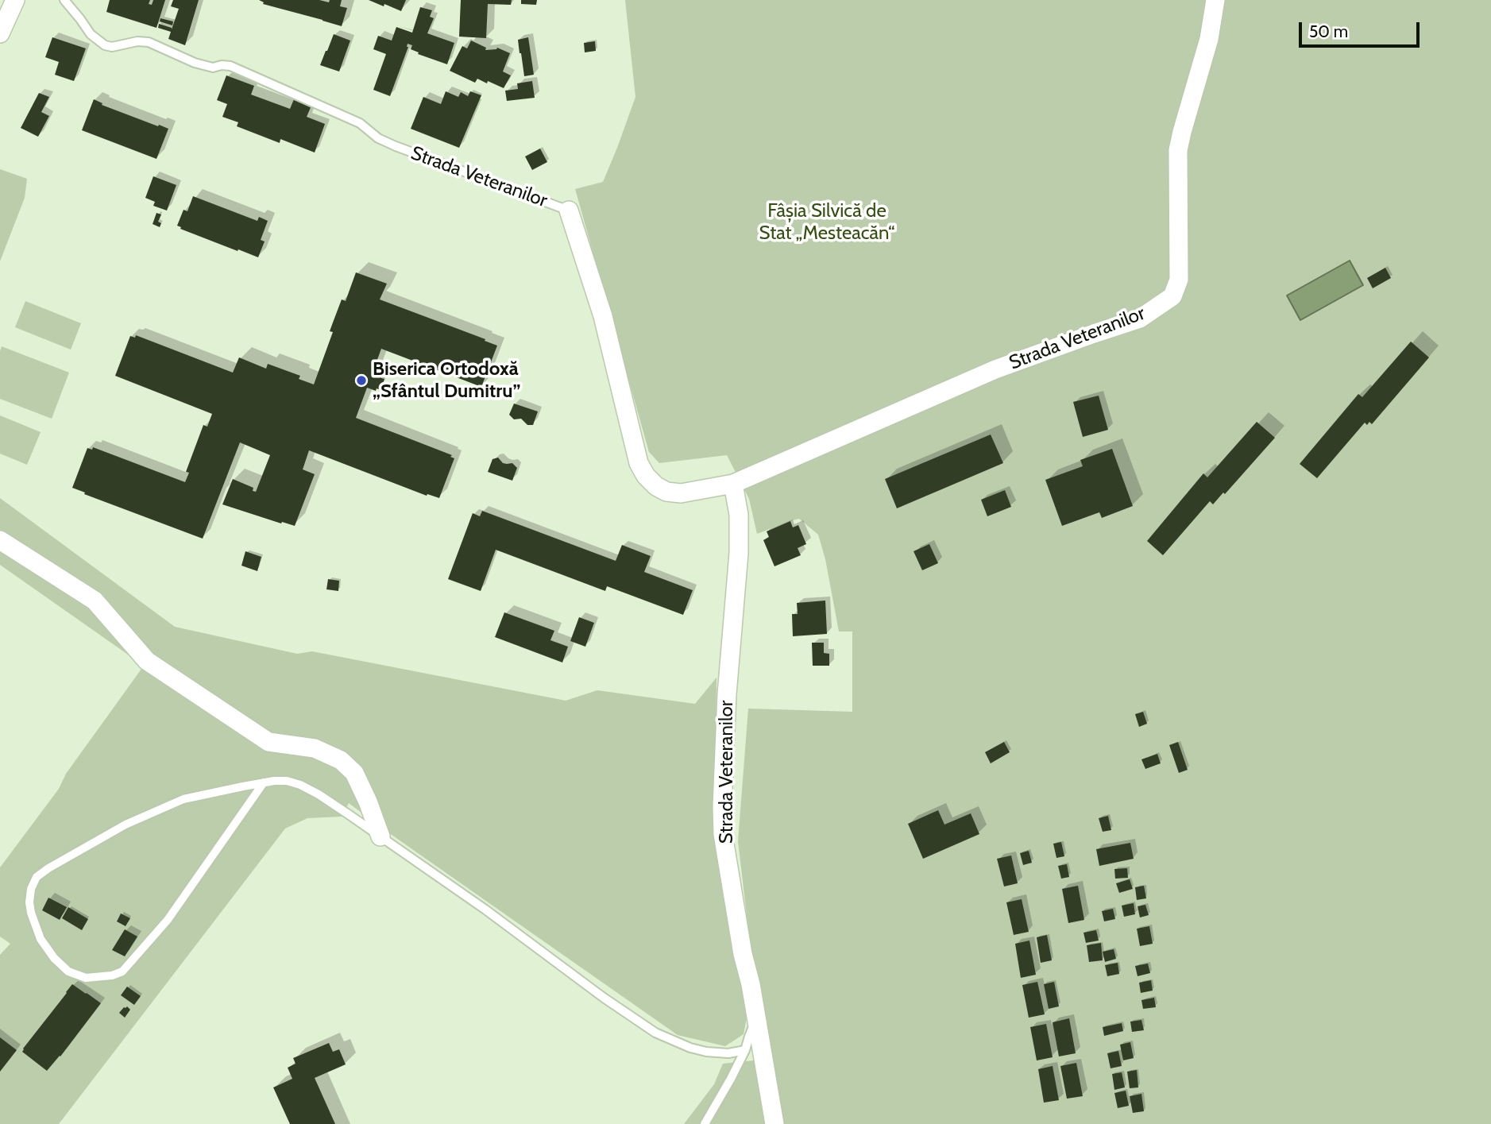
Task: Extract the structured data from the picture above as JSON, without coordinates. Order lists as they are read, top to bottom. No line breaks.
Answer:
{"streets":{"street":["Strada Veteranilor"]},"parks":["Fâșia Silvică de Stat „Mesteacăn“"],"places":["Biserica Ortodoxă „Sfântul Dumitru”"],"scale_bar":"50 m"}
